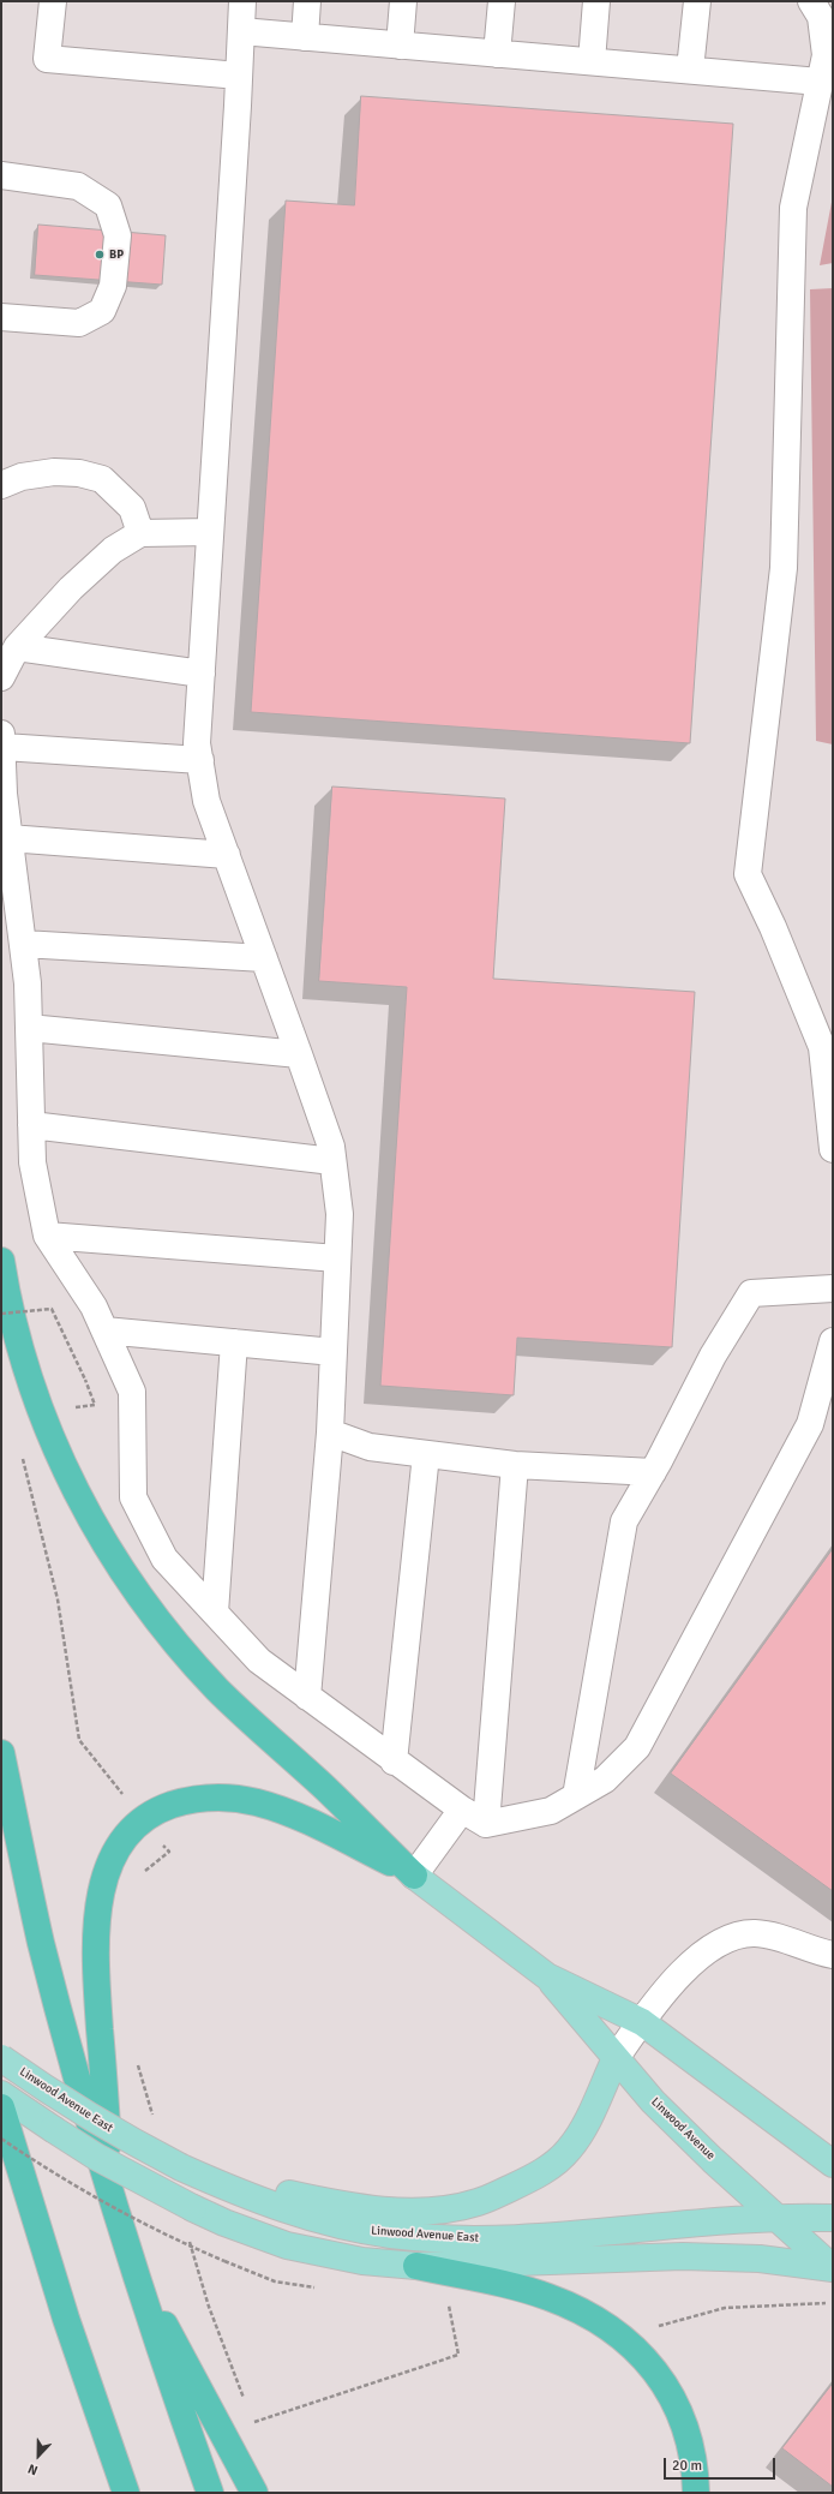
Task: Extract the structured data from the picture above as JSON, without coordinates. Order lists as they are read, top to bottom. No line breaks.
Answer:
{"streets":{"main road":["Linwood Avenue East","Linwood Avenue"]},"crossings":[["Linwood Avenue East","Linwood Avenue"]],"places":["BP"],"scale_bar":"20 m","north":"bottom"}
